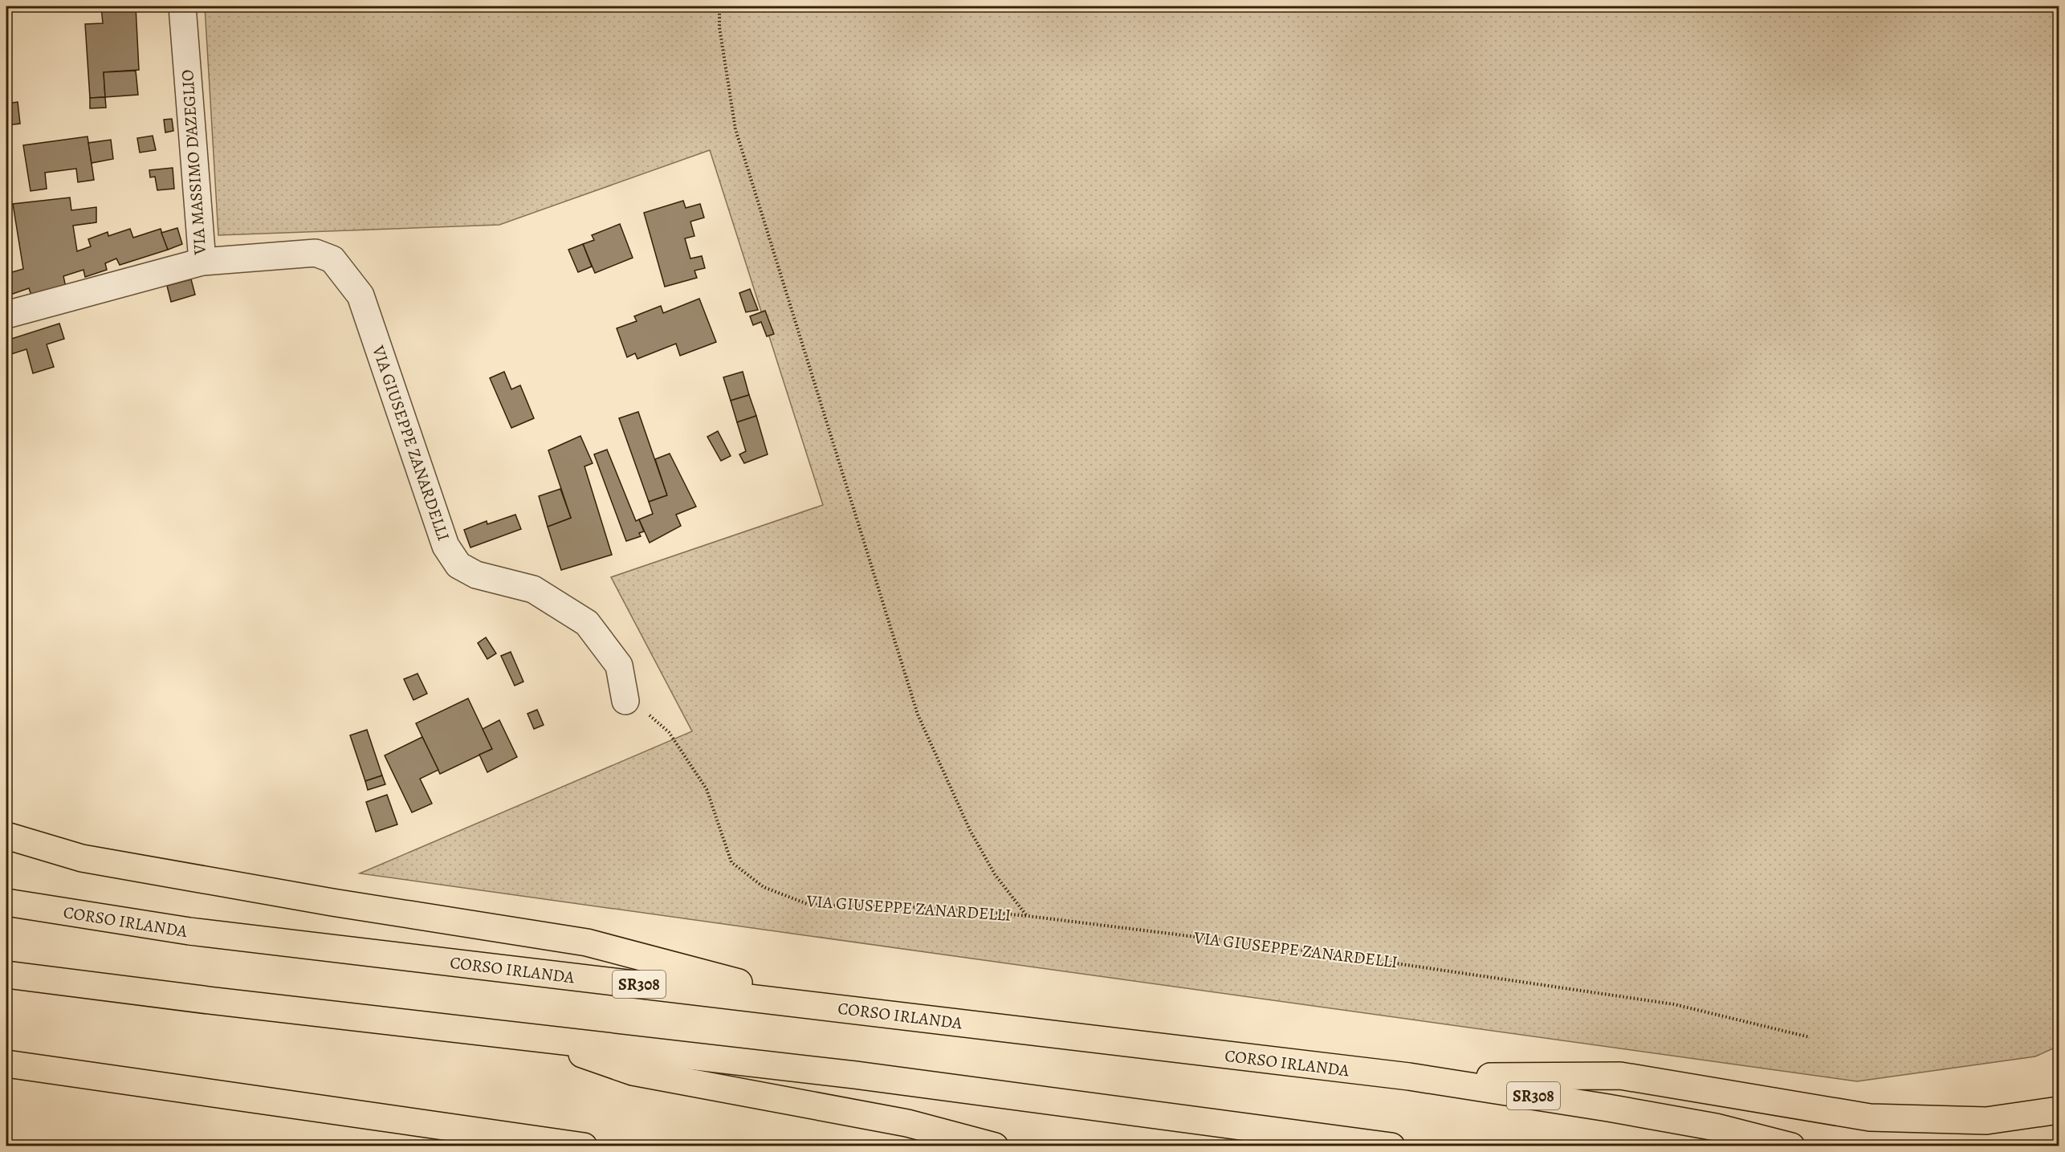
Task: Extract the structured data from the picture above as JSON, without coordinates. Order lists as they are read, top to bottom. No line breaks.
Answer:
{"streets":{"highway":["CORSO IRLANDA","SR308"],"street":["VIA MASSIMO D'AZEGLIO","VIA GIUSEPPE ZANARDELLI"]},"crossings":[["VIA MASSIMO D'AZEGLIO","VIA GIUSEPPE ZANARDELLI"],["CORSO IRLANDA","SR308"]]}
